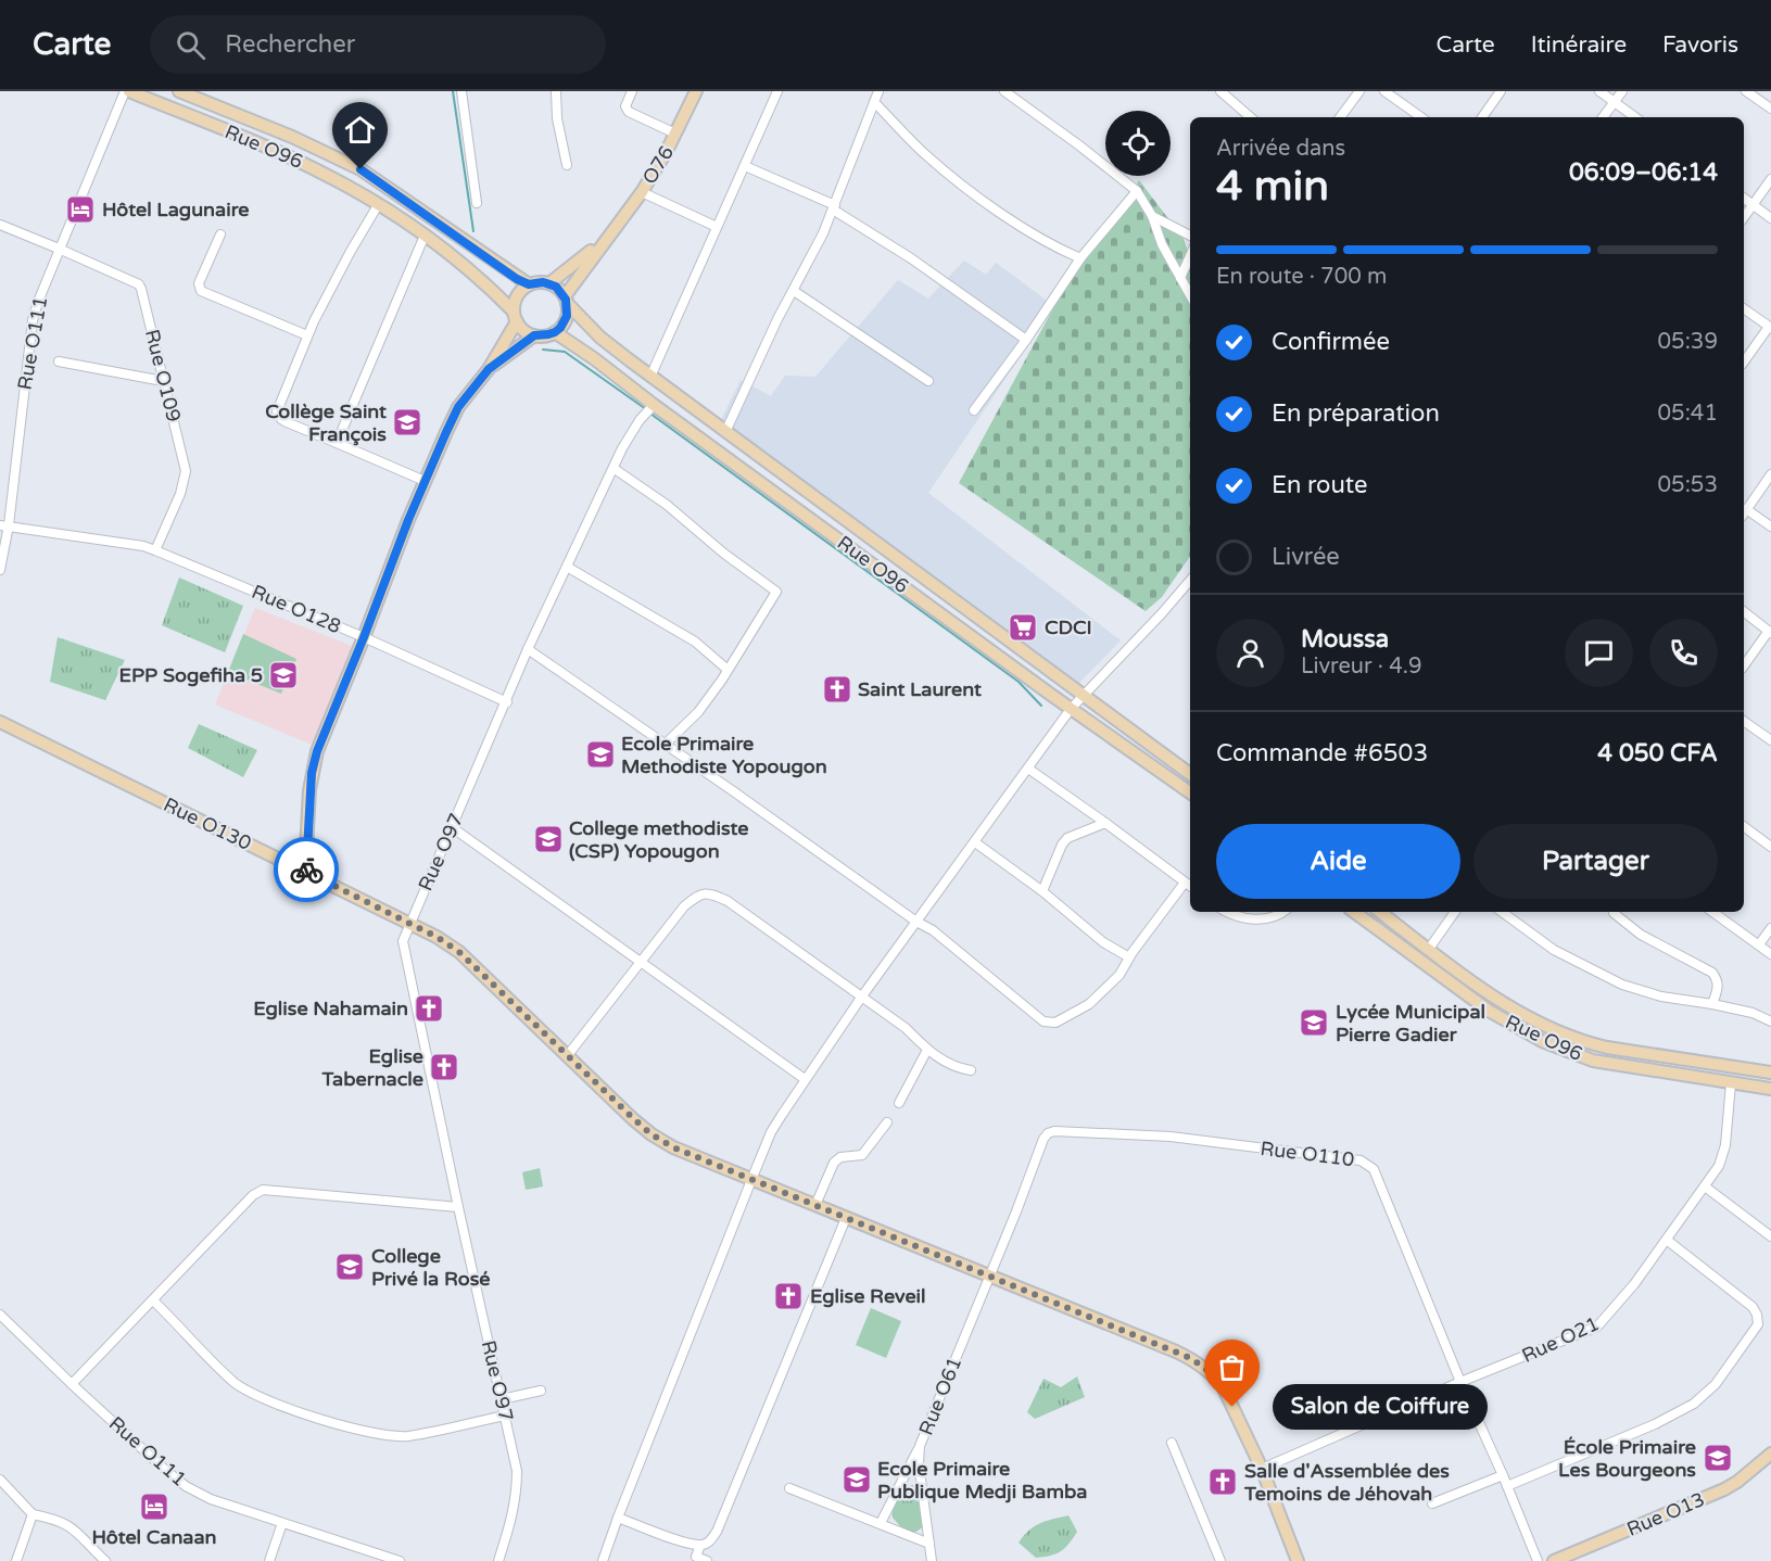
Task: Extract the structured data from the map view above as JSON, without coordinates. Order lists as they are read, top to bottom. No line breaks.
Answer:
{"streets":{"main road":["Rue O96","O76","Rue O130","Rue O13"],"street":["Rue O111","Rue O109","Rue O128","Rue O97","Rue O110","Rue O21","Rue O61"]},"crossings":[["Rue O96","Rue O111"],["Rue O96","Rue O97"],["Rue O96","Rue O21"],["Rue O111","Rue O109"],["Rue O111","Rue O128"],["Rue O109","Rue O128"],["Rue O128","Rue O97"],["Rue O130","Rue O97"],["Rue O130","Rue O110"],["Rue O130","Rue O21"],["Rue O130","Rue O61"],["Rue O110","Rue O21"],["Rue O110","Rue O61"]],"places":{"hotel":["Hôtel Lagunaire","Hôtel Canaan"],"school or university":["Collège Saint François","EPP Sogefiha 5","Ecole Primaire Methodiste Yopougon","College methodiste (CSP) Yopougon","Lycée Municipal Pierre Gadier","College Privé la Rosé","École Primaire Les Bourgeons","Ecole Primaire Publique Medji Bamba"],"supermarket":["CDCI"],"church":["Saint Laurent","Eglise Nahamain","Eglise Tabernacle","Eglise Reveil","Salle d'Assemblée des Temoins de Jéhovah"],"other":["Salon de Coiffure"]},"page":{"header":"Carte","search":"Rechercher","nav":["Carte","Itinéraire","Favoris"],"heading":["4 min","Arrivée dans","06:09–06:14"],"panel":["Moussa","Livreur · 4.9","Commande #6503","4 050 CFA"],"bar":"En route · 700 m","list":[["Confirmée","05:39"],["En préparation","05:41"],["En route","05:53"],"Livrée"],"buttons":["Aide","Partager"],"bubble":"Salon de Coiffure"}}
